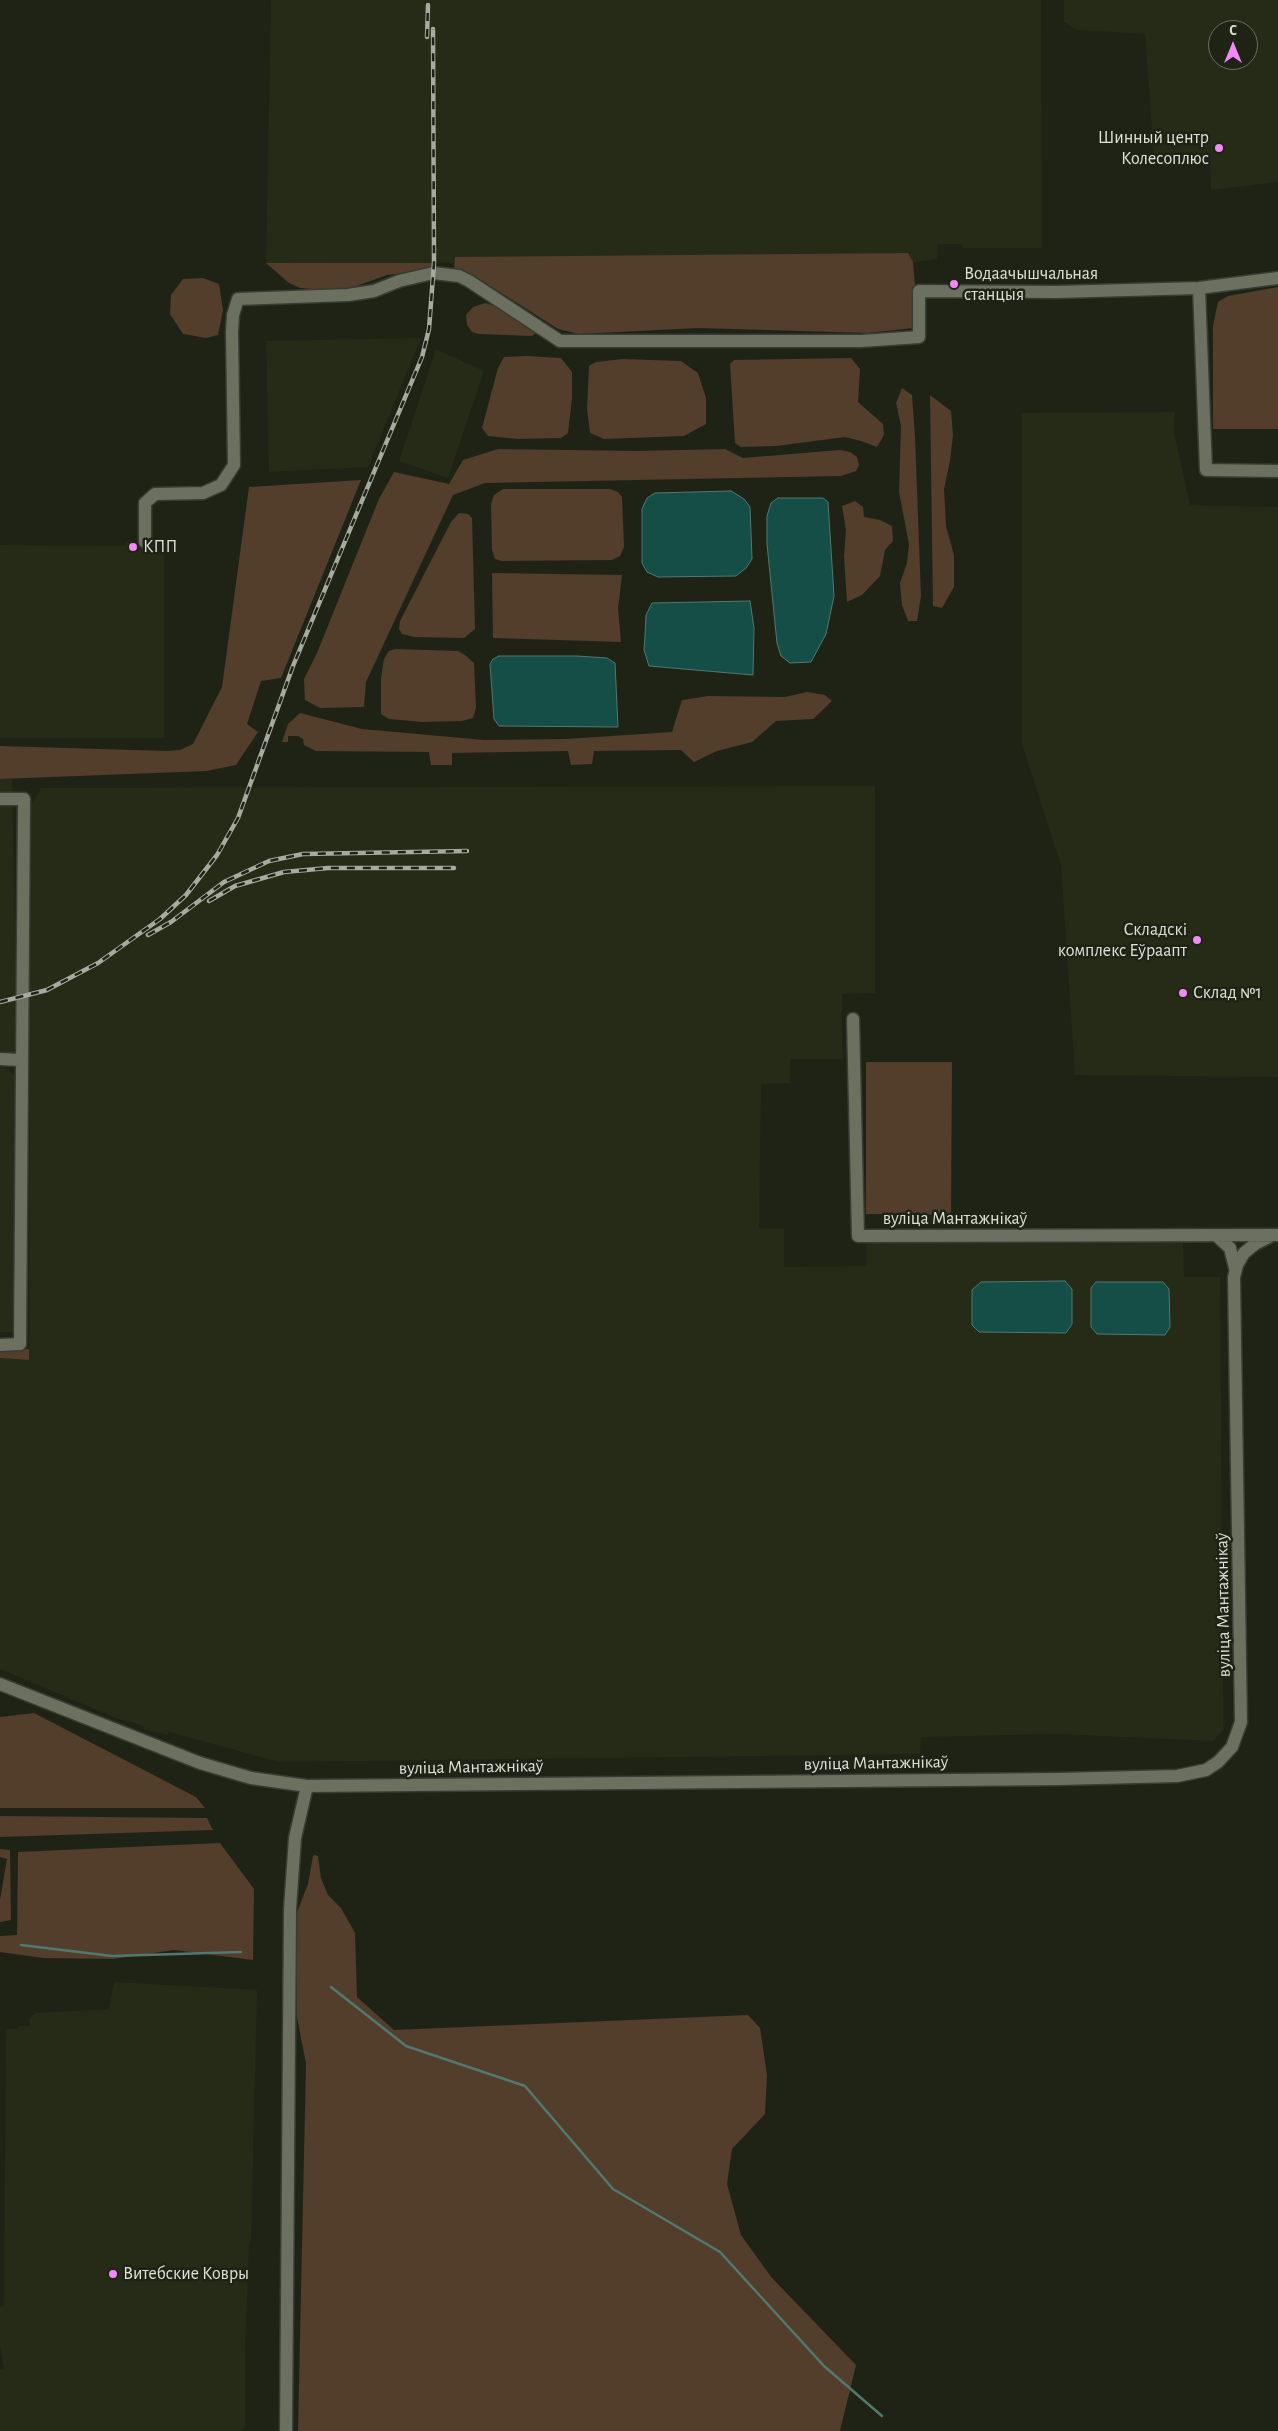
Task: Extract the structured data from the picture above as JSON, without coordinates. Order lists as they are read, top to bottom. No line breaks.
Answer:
{"streets":{"street":["вуліца Мантажнікаў"]},"places":["Шинный центр Колесоплюс","Водаачышчальная станцыя","КПП","Складскі комплекс Еўраапт","Склад №1","Витебские Ковры"],"north":"top"}
